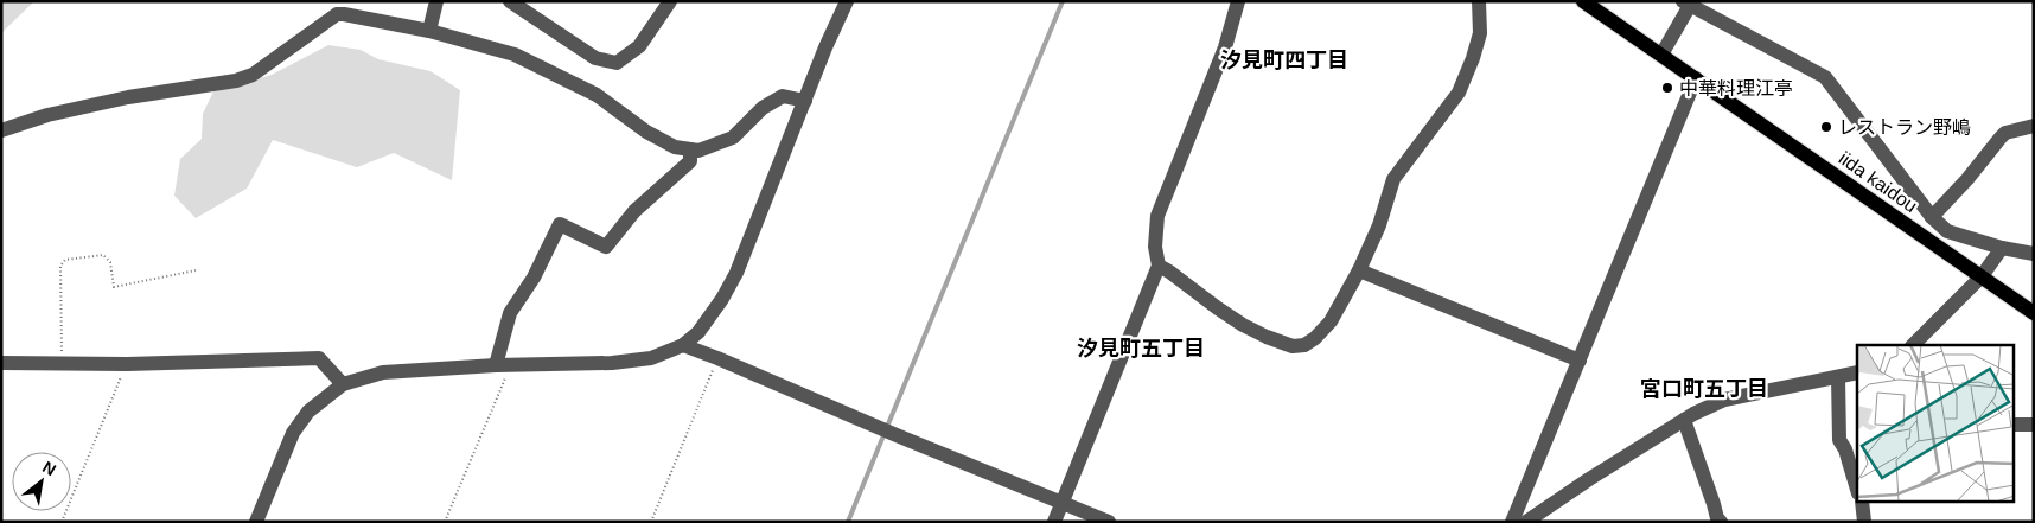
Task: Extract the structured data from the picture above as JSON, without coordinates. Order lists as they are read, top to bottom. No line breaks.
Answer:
{"streets":{"main road":["iida kaidou"]},"districts":["汐見町四丁目","汐見町五丁目","宮口町五丁目"],"places":["中華料理江亭","レストラン野嶋"],"north":"top right"}
